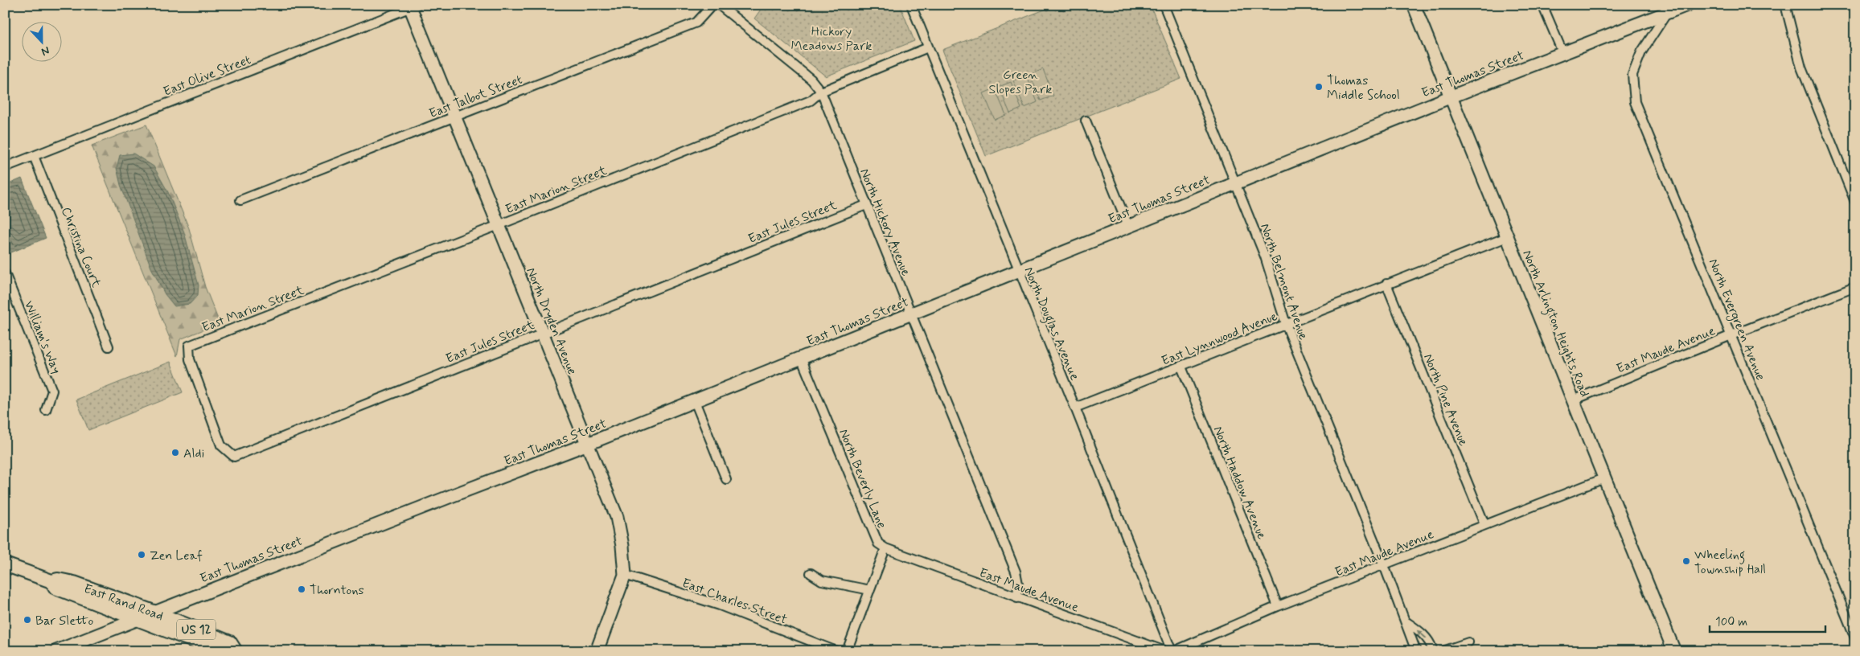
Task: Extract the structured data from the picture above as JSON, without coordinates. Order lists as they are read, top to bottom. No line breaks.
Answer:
{"streets":{"main road":["East Rand Road","US 12"],"street":["East Thomas Street","East Olive Street","East Talbot Street","East Marion Street","East Jules Street","North Hickory Avenue","Christina Court","North Belmont Avenue","North Evergreen Avenue","North Dryden Avenue","North Douglas Avenue","North Arlington Heights Road","William's Way","East Lynnwood Avenue","East Maude Avenue","North Pine Avenue","North Beverly Lane","North Haddow Avenue","East Charles Street"]},"crossings":[["East Thomas Street","North Hickory Avenue"],["East Thomas Street","North Belmont Avenue"],["East Thomas Street","North Evergreen Avenue"],["East Thomas Street","North Dryden Avenue"],["East Thomas Street","North Douglas Avenue"],["East Thomas Street","North Arlington Heights Road"],["East Thomas Street","North Beverly Lane"],["East Thomas Street","East Rand Road"],["East Olive Street","Christina Court"],["East Olive Street","North Dryden Avenue"],["East Talbot Street","North Dryden Avenue"],["East Marion Street","East Jules Street"],["East Marion Street","North Hickory Avenue"],["East Marion Street","North Dryden Avenue"],["East Marion Street","North Douglas Avenue"],["East Jules Street","North Hickory Avenue"],["East Jules Street","North Dryden Avenue"],["North Hickory Avenue","East Maude Avenue"],["North Belmont Avenue","East Lynnwood Avenue"],["North Belmont Avenue","East Maude Avenue"],["North Evergreen Avenue","East Maude Avenue"],["North Dryden Avenue","East Charles Street"],["North Douglas Avenue","East Lynnwood Avenue"],["North Douglas Avenue","East Maude Avenue"],["North Arlington Heights Road","East Lynnwood Avenue"],["North Arlington Heights Road","East Maude Avenue"],["East Lynnwood Avenue","North Pine Avenue"],["East Lynnwood Avenue","North Haddow Avenue"],["East Maude Avenue","North Pine Avenue"],["East Maude Avenue","North Beverly Lane"],["East Maude Avenue","North Haddow Avenue"]],"parks":["Hickory Meadows Park","Green Slopes Park"],"places":["Thomas Middle School","Aldi","Zen Leaf","Wheeling Township Hall","Thorntons","Bar Sletto"],"scale_bar":"100 m","north":"bottom"}
